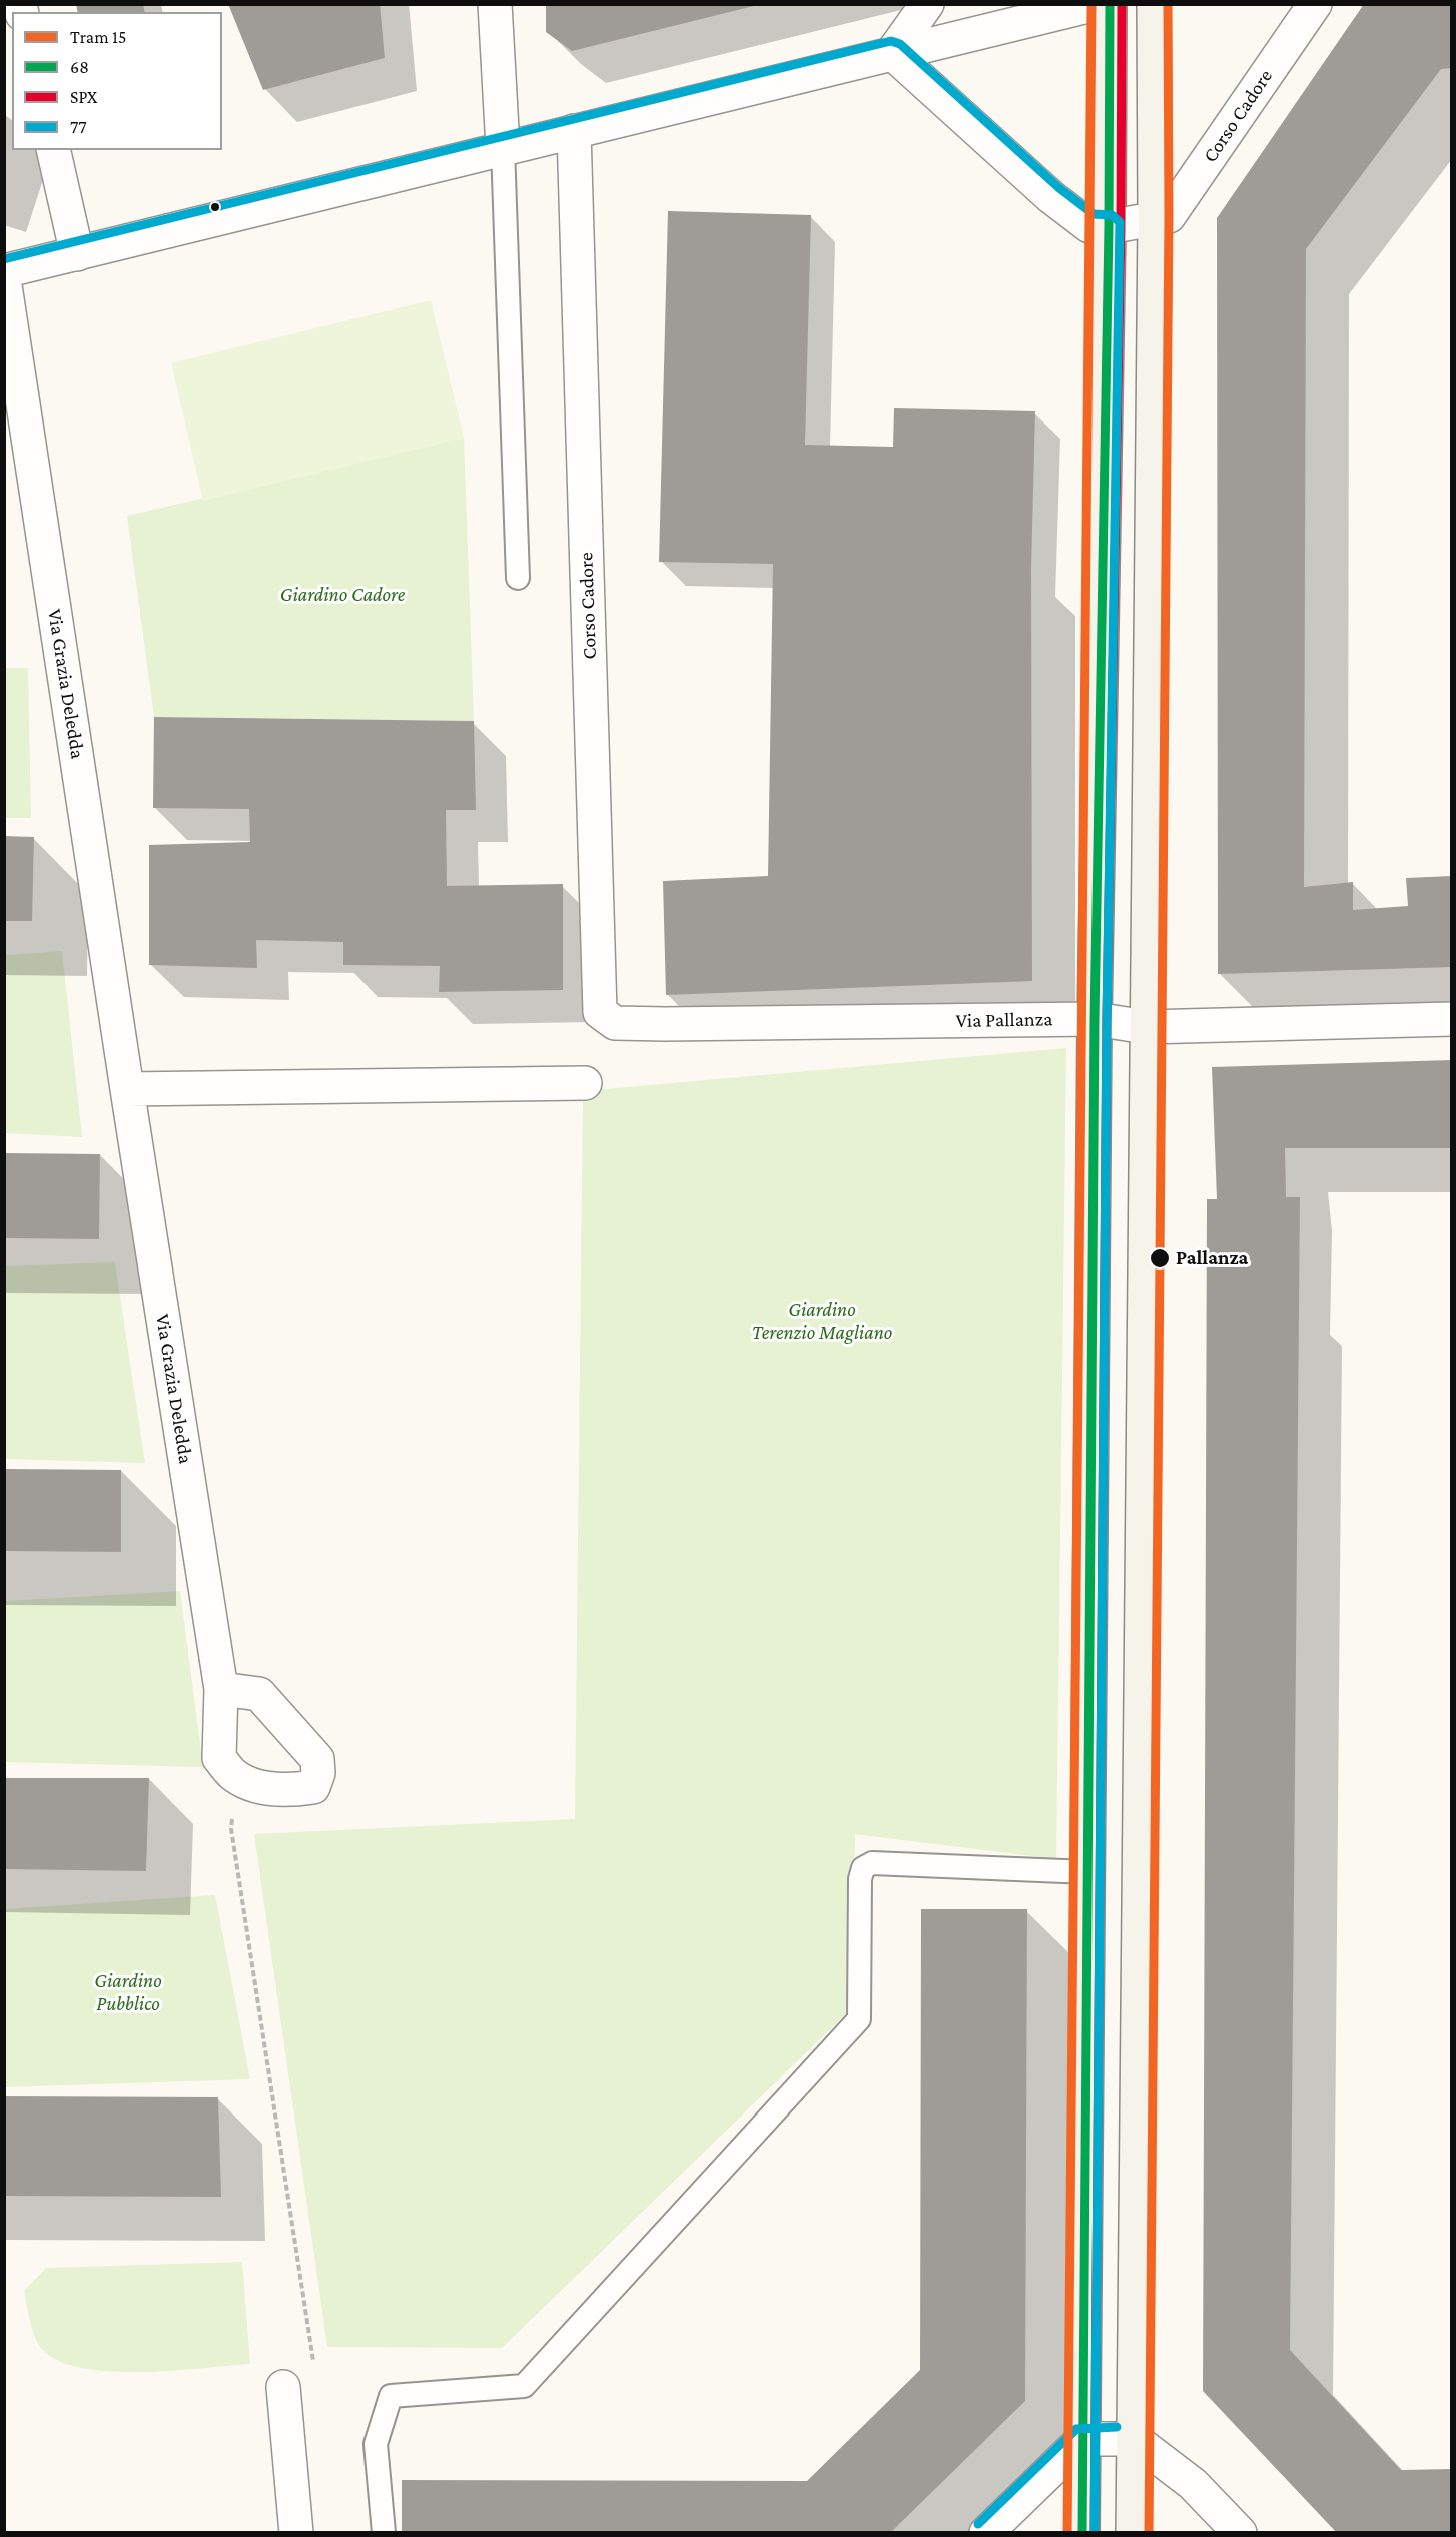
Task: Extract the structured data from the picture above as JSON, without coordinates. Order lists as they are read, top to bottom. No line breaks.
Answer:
{"streets":{"street":["Corso Cadore","Via Grazia Deledda","Via Pallanza"]},"crossings":[["Corso Cadore","Via Pallanza"]],"parks":["Giardino Cadore","Giardino Terenzio Magliano","Giardino Pubblico"],"places":["Pallanza"],"lines":["tram line 15","transit line 68","transit line SPX","transit line 77"],"legend":["Tram 15","68","SPX","77"]}
